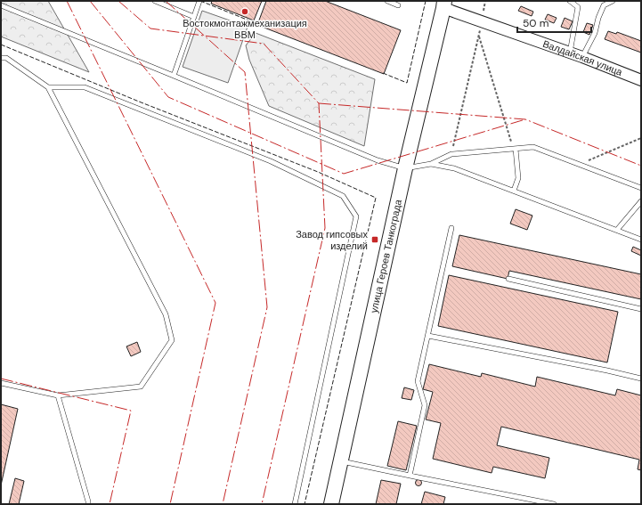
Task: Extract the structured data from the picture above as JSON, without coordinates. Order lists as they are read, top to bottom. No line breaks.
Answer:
{"streets":{"main road":["улица Героев Танкограда"],"street":["Валдайская улица"]},"crossings":[["Валдайская улица","улица Героев Танкограда"]],"places":{"other":["Востокмонтажмеханизация ВВМ"],"transit":["Завод гипсовых изделий"]},"scale_bar":"50 m"}
